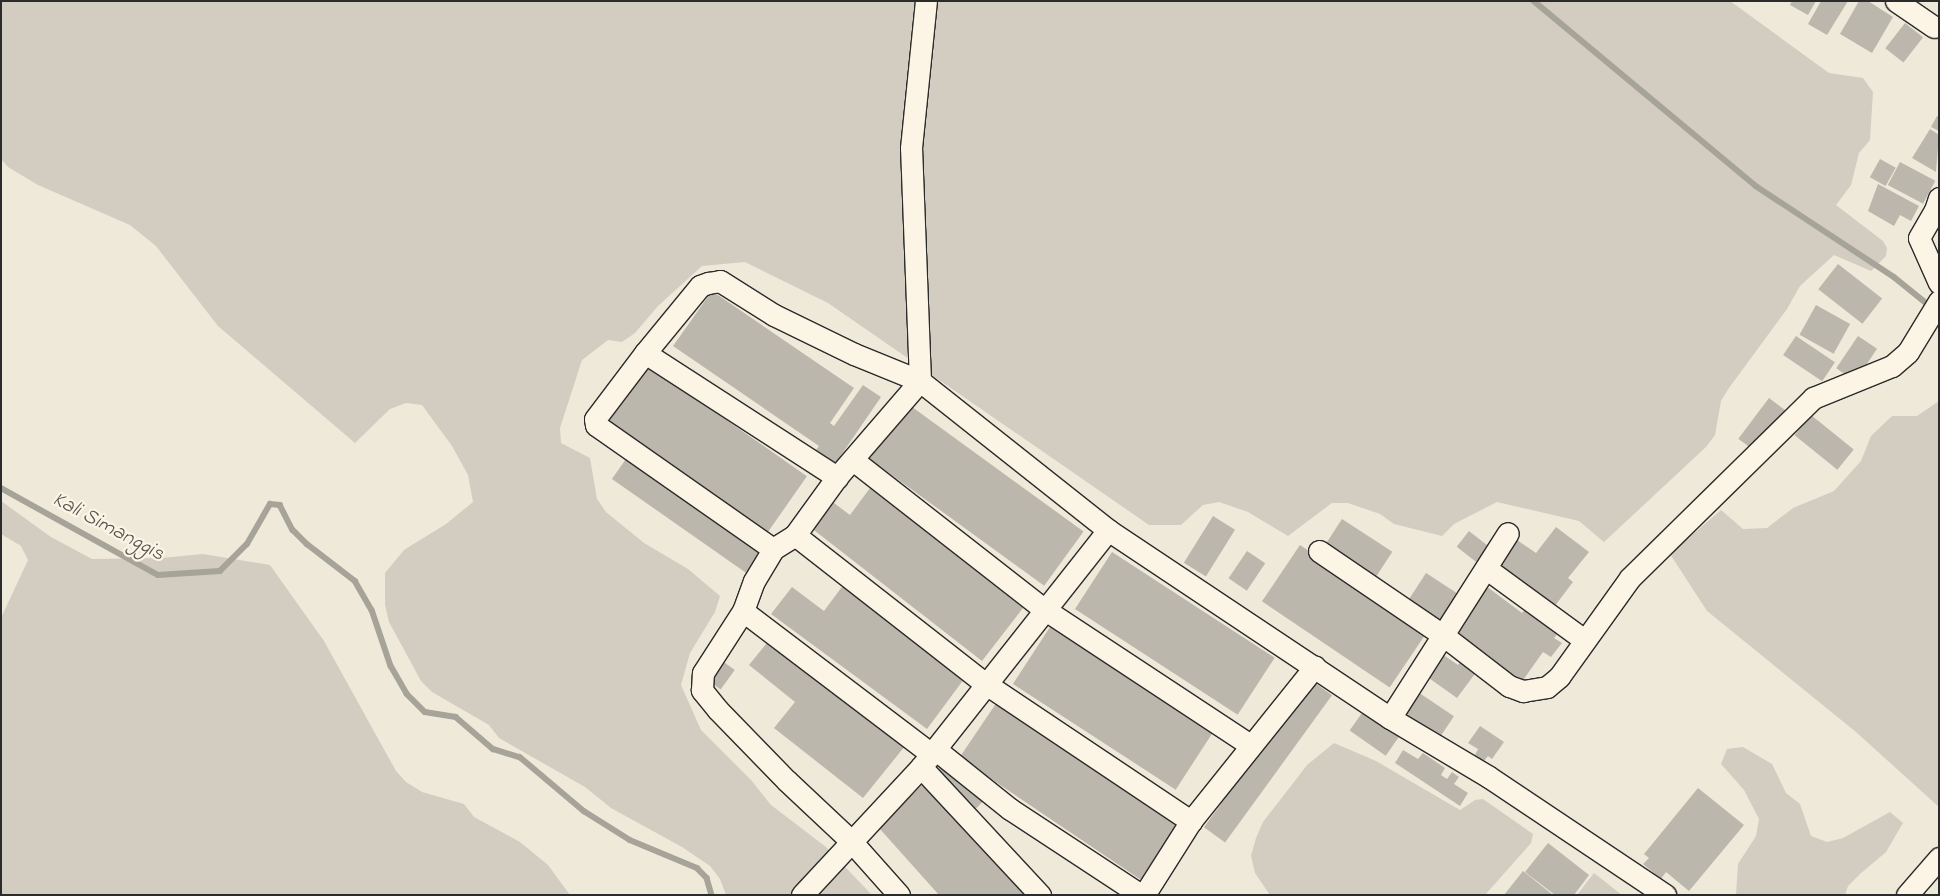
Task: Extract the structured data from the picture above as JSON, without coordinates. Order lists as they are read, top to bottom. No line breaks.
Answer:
{"water":["Kali Simanggis"]}
